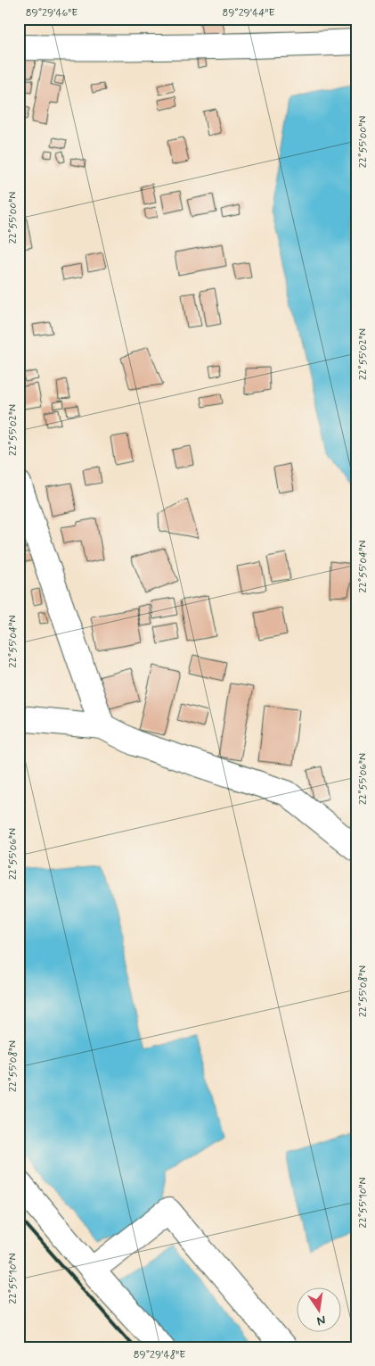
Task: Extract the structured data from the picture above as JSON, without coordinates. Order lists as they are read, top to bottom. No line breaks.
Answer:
{"north":"bottom","coordinates":["89°29'46\"E","89°29'44\"E","22°55'00\"N","22°55'02\"N","22°55'04\"N","22°55'06\"N","22°55'08\"N","22°55'10\"N","89°29'48\"E"]}
